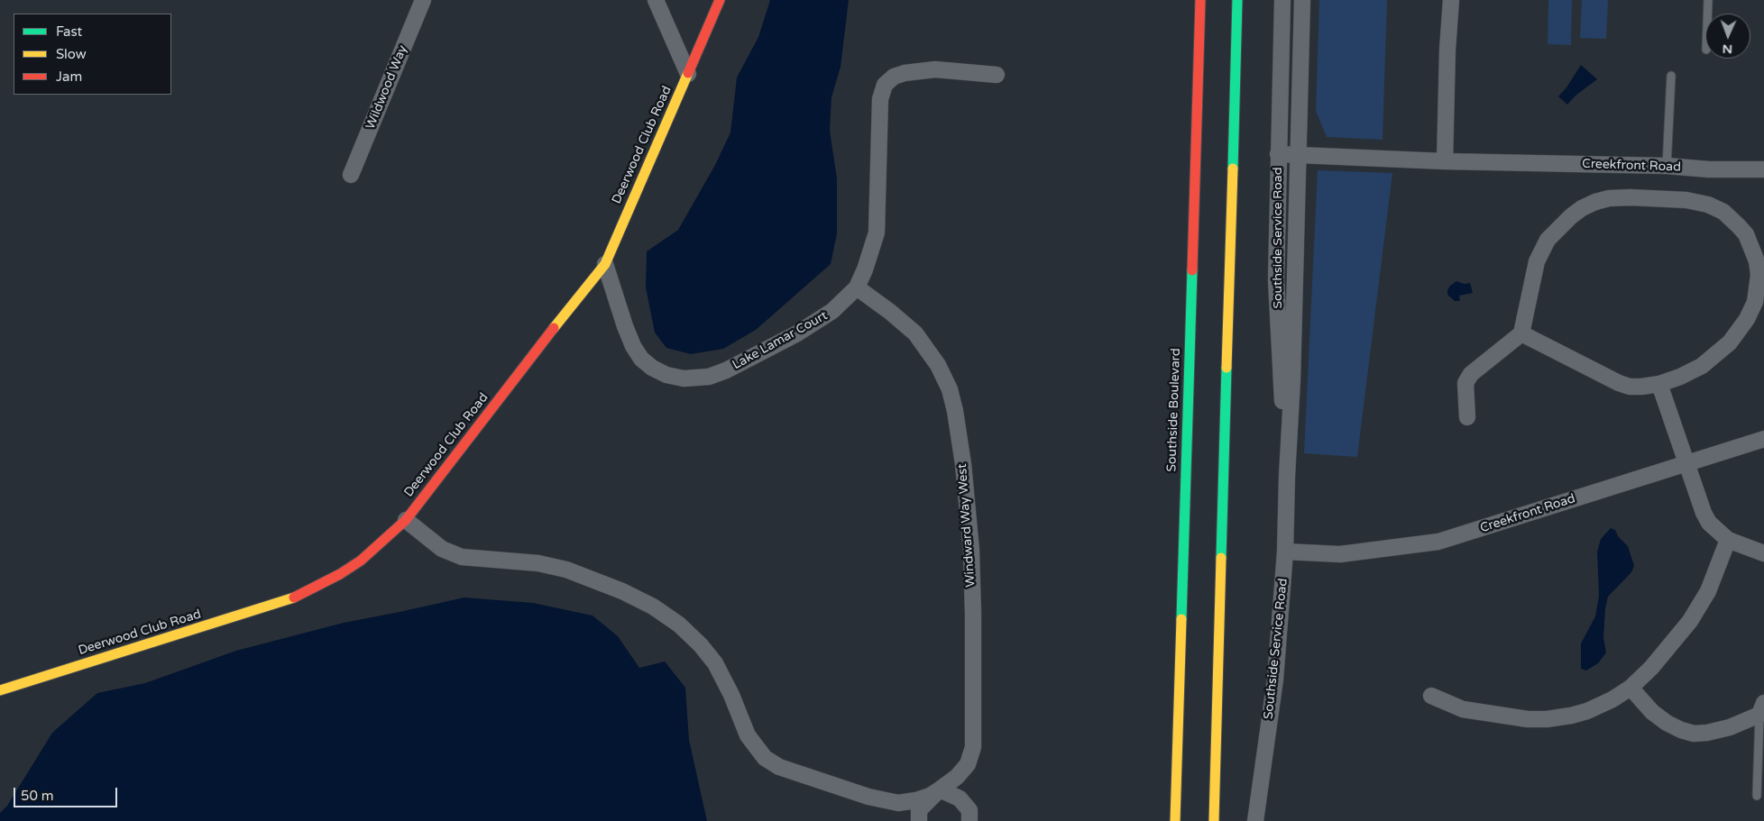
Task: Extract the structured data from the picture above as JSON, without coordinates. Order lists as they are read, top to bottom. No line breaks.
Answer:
{"streets":{"main road":["Deerwood Club Road","Southside Boulevard"],"street":["Wildwood Way","Creekfront Road","Southside Service Road","Lake Lamar Court","Windward Way West"]},"crossings":[["Deerwood Club Road","Lake Lamar Court"],["Creekfront Road","Southside Service Road"],["Lake Lamar Court","Windward Way West"]],"legend":["Fast","Slow","Jam"],"scale_bar":"50 m","north":"bottom"}
